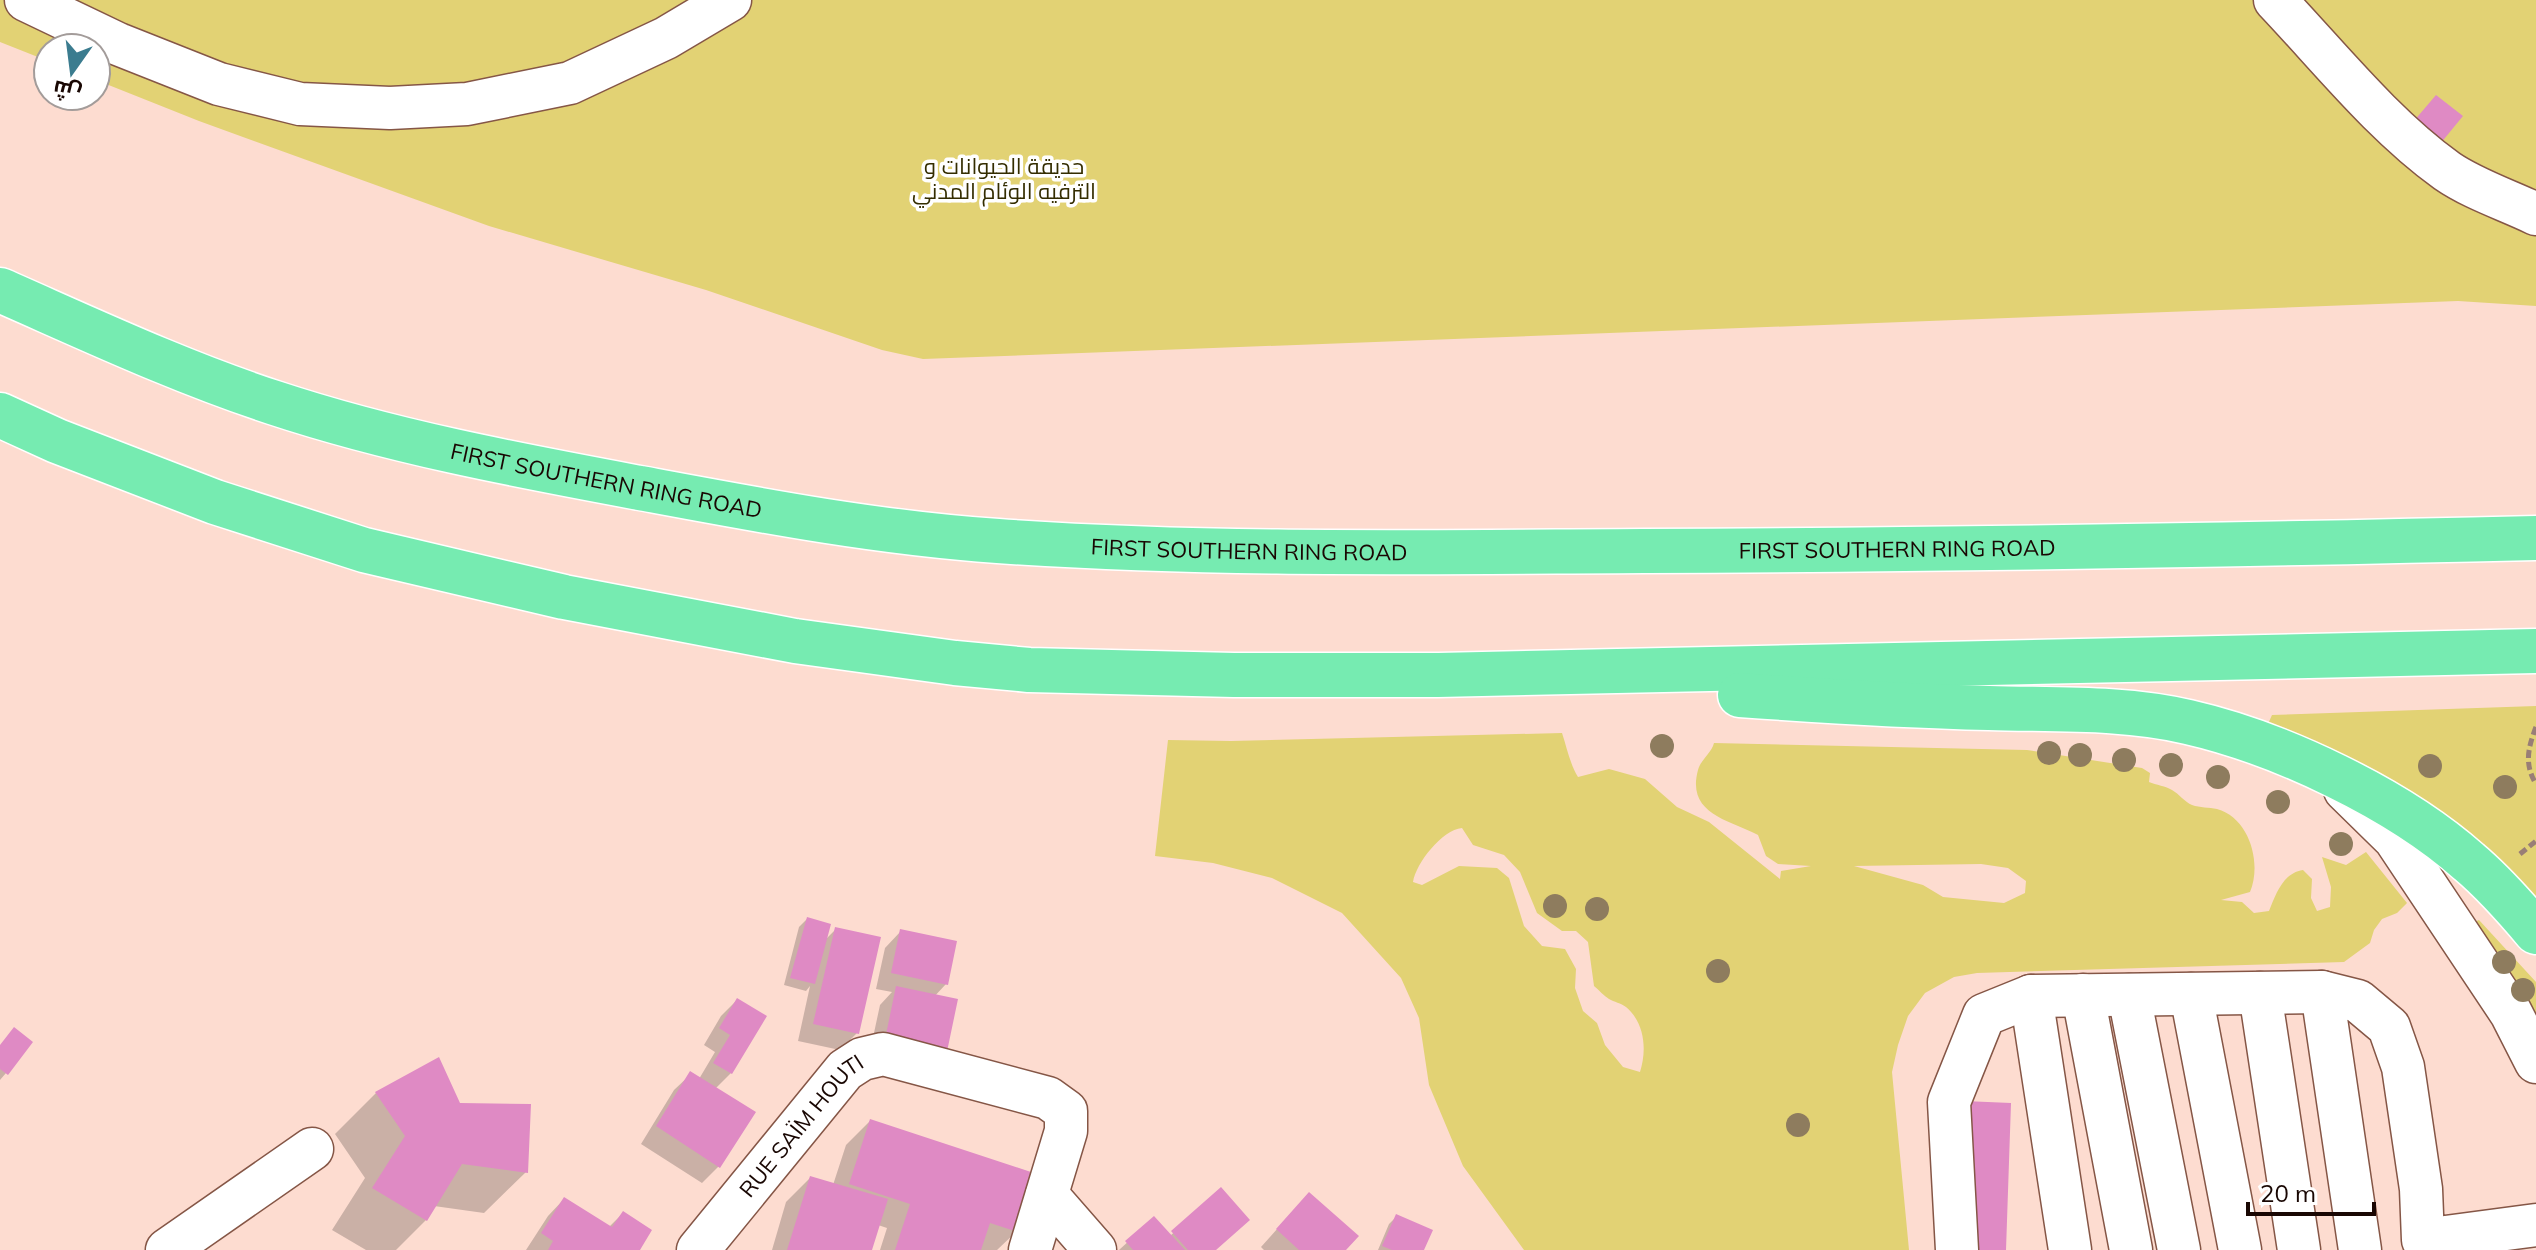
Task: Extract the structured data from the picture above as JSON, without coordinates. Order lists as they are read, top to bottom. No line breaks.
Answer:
{"streets":{"highway":["FIRST SOUTHERN RING ROAD"],"street":["RUE SAÏM HOUTI"]},"parks":["حديقة الحيوانات و الترفيه الوئام المدني"],"scale_bar":"20 m","north":"bottom"}
